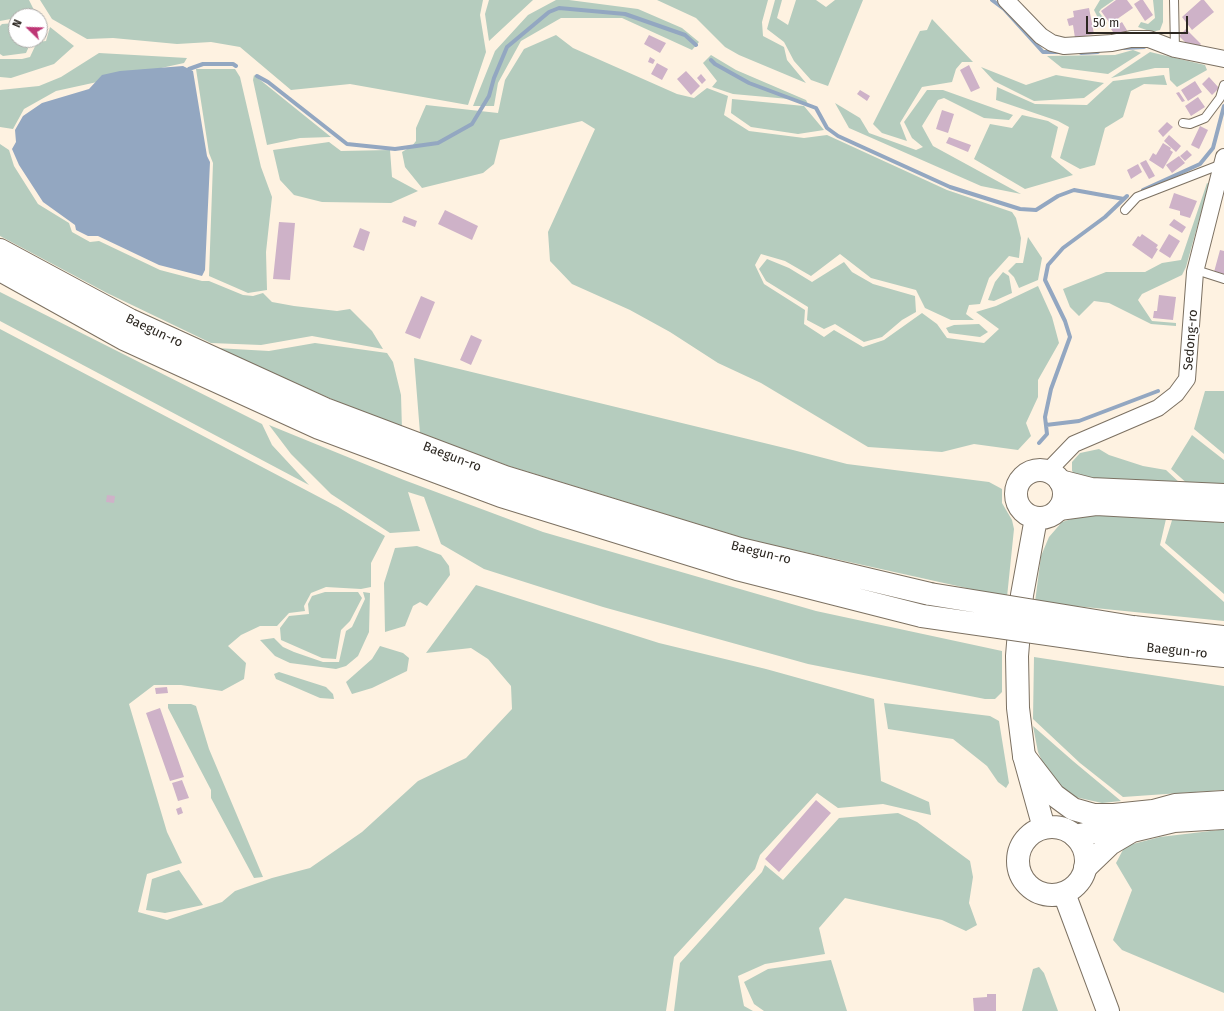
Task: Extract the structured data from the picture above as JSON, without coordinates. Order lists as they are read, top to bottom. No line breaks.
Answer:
{"streets":{"main road":["Baegun-ro"],"street":["Sedong-ro"]},"scale_bar":"50 m","north":"top left"}
